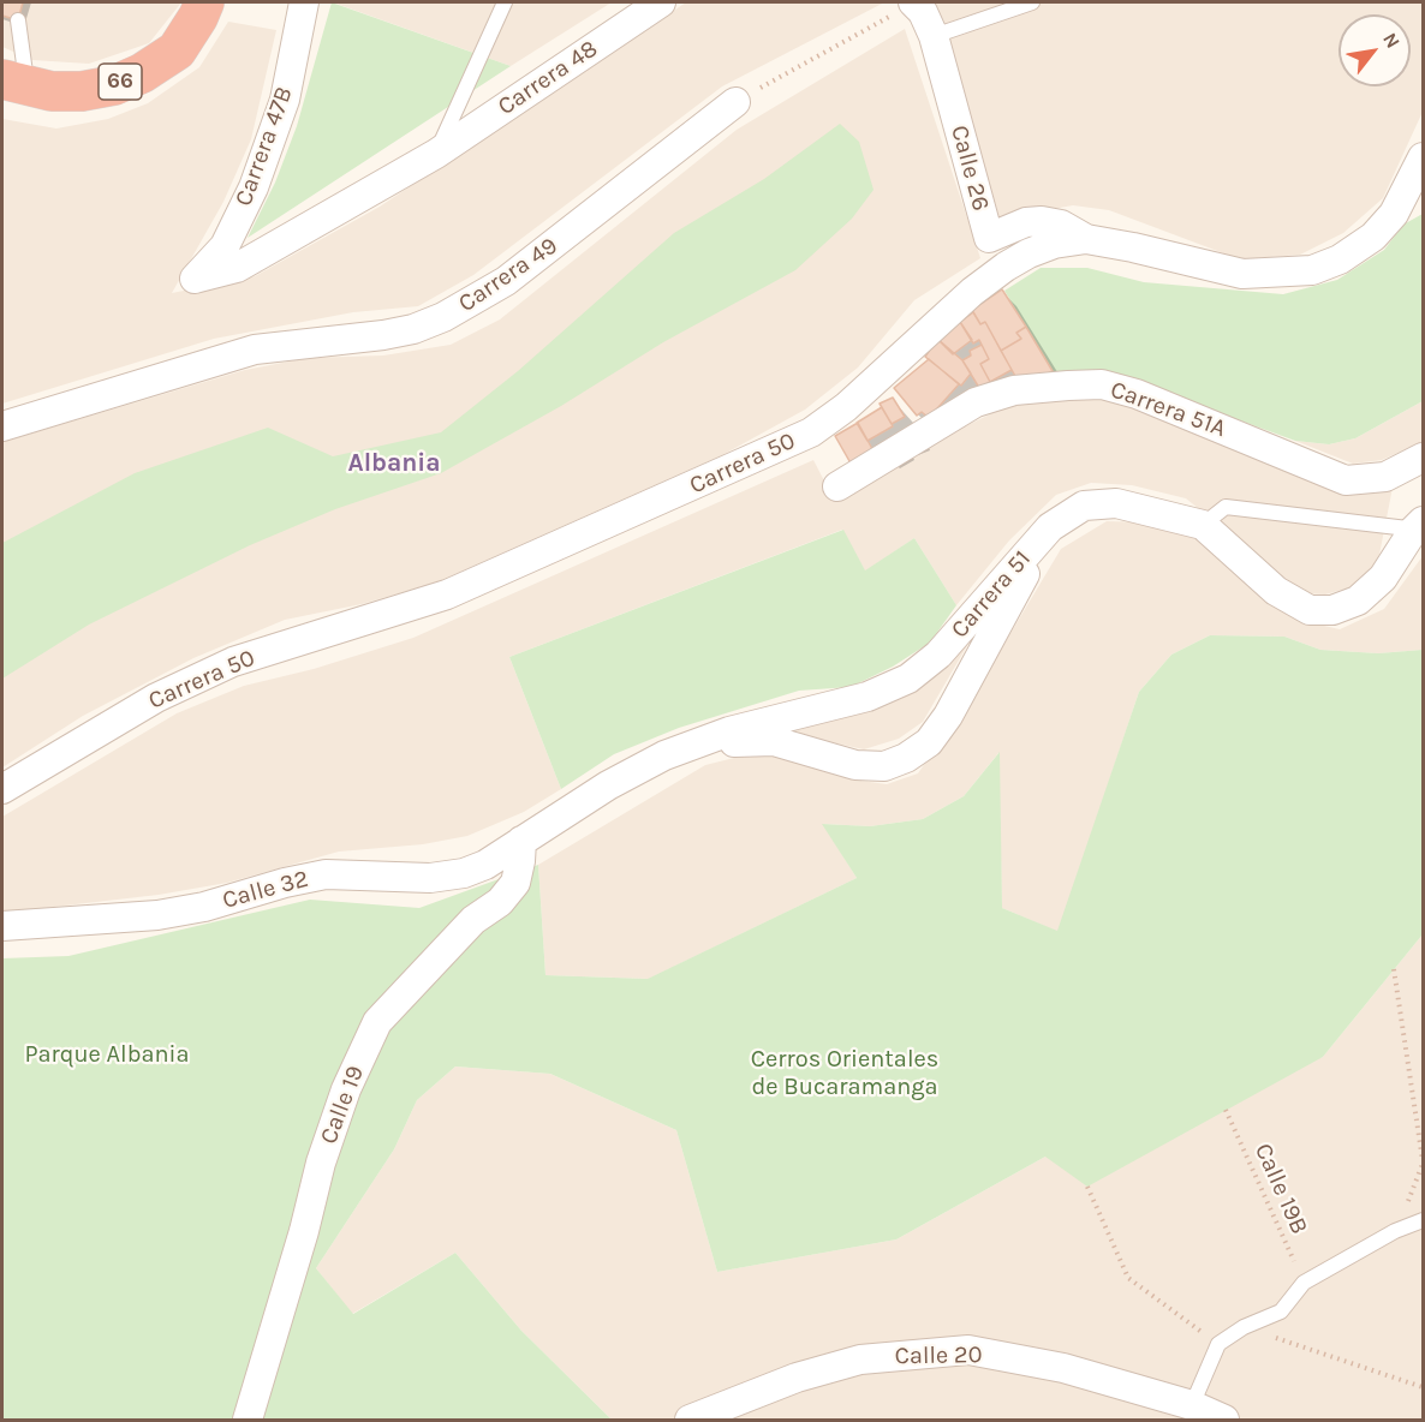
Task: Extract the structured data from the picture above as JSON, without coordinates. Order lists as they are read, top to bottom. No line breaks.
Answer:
{"streets":{"highway":["66"],"street":["Carrera 48","Carrera 47B","Calle 26","Carrera 49","Carrera 51A","Carrera 50","Carrera 51","Calle 32","Calle 19","Calle 20"],"path":["Calle 19B"]},"crossings":[["Carrera 48","Carrera 47B"],["Calle 26","Carrera 50"],["Carrera 51","Calle 32"],["Carrera 51","Calle 19"],["Calle 32","Calle 19"]],"districts":["Albania"],"parks":["Parque Albania","Cerros Orientales de Bucaramanga"],"north":"top right"}
